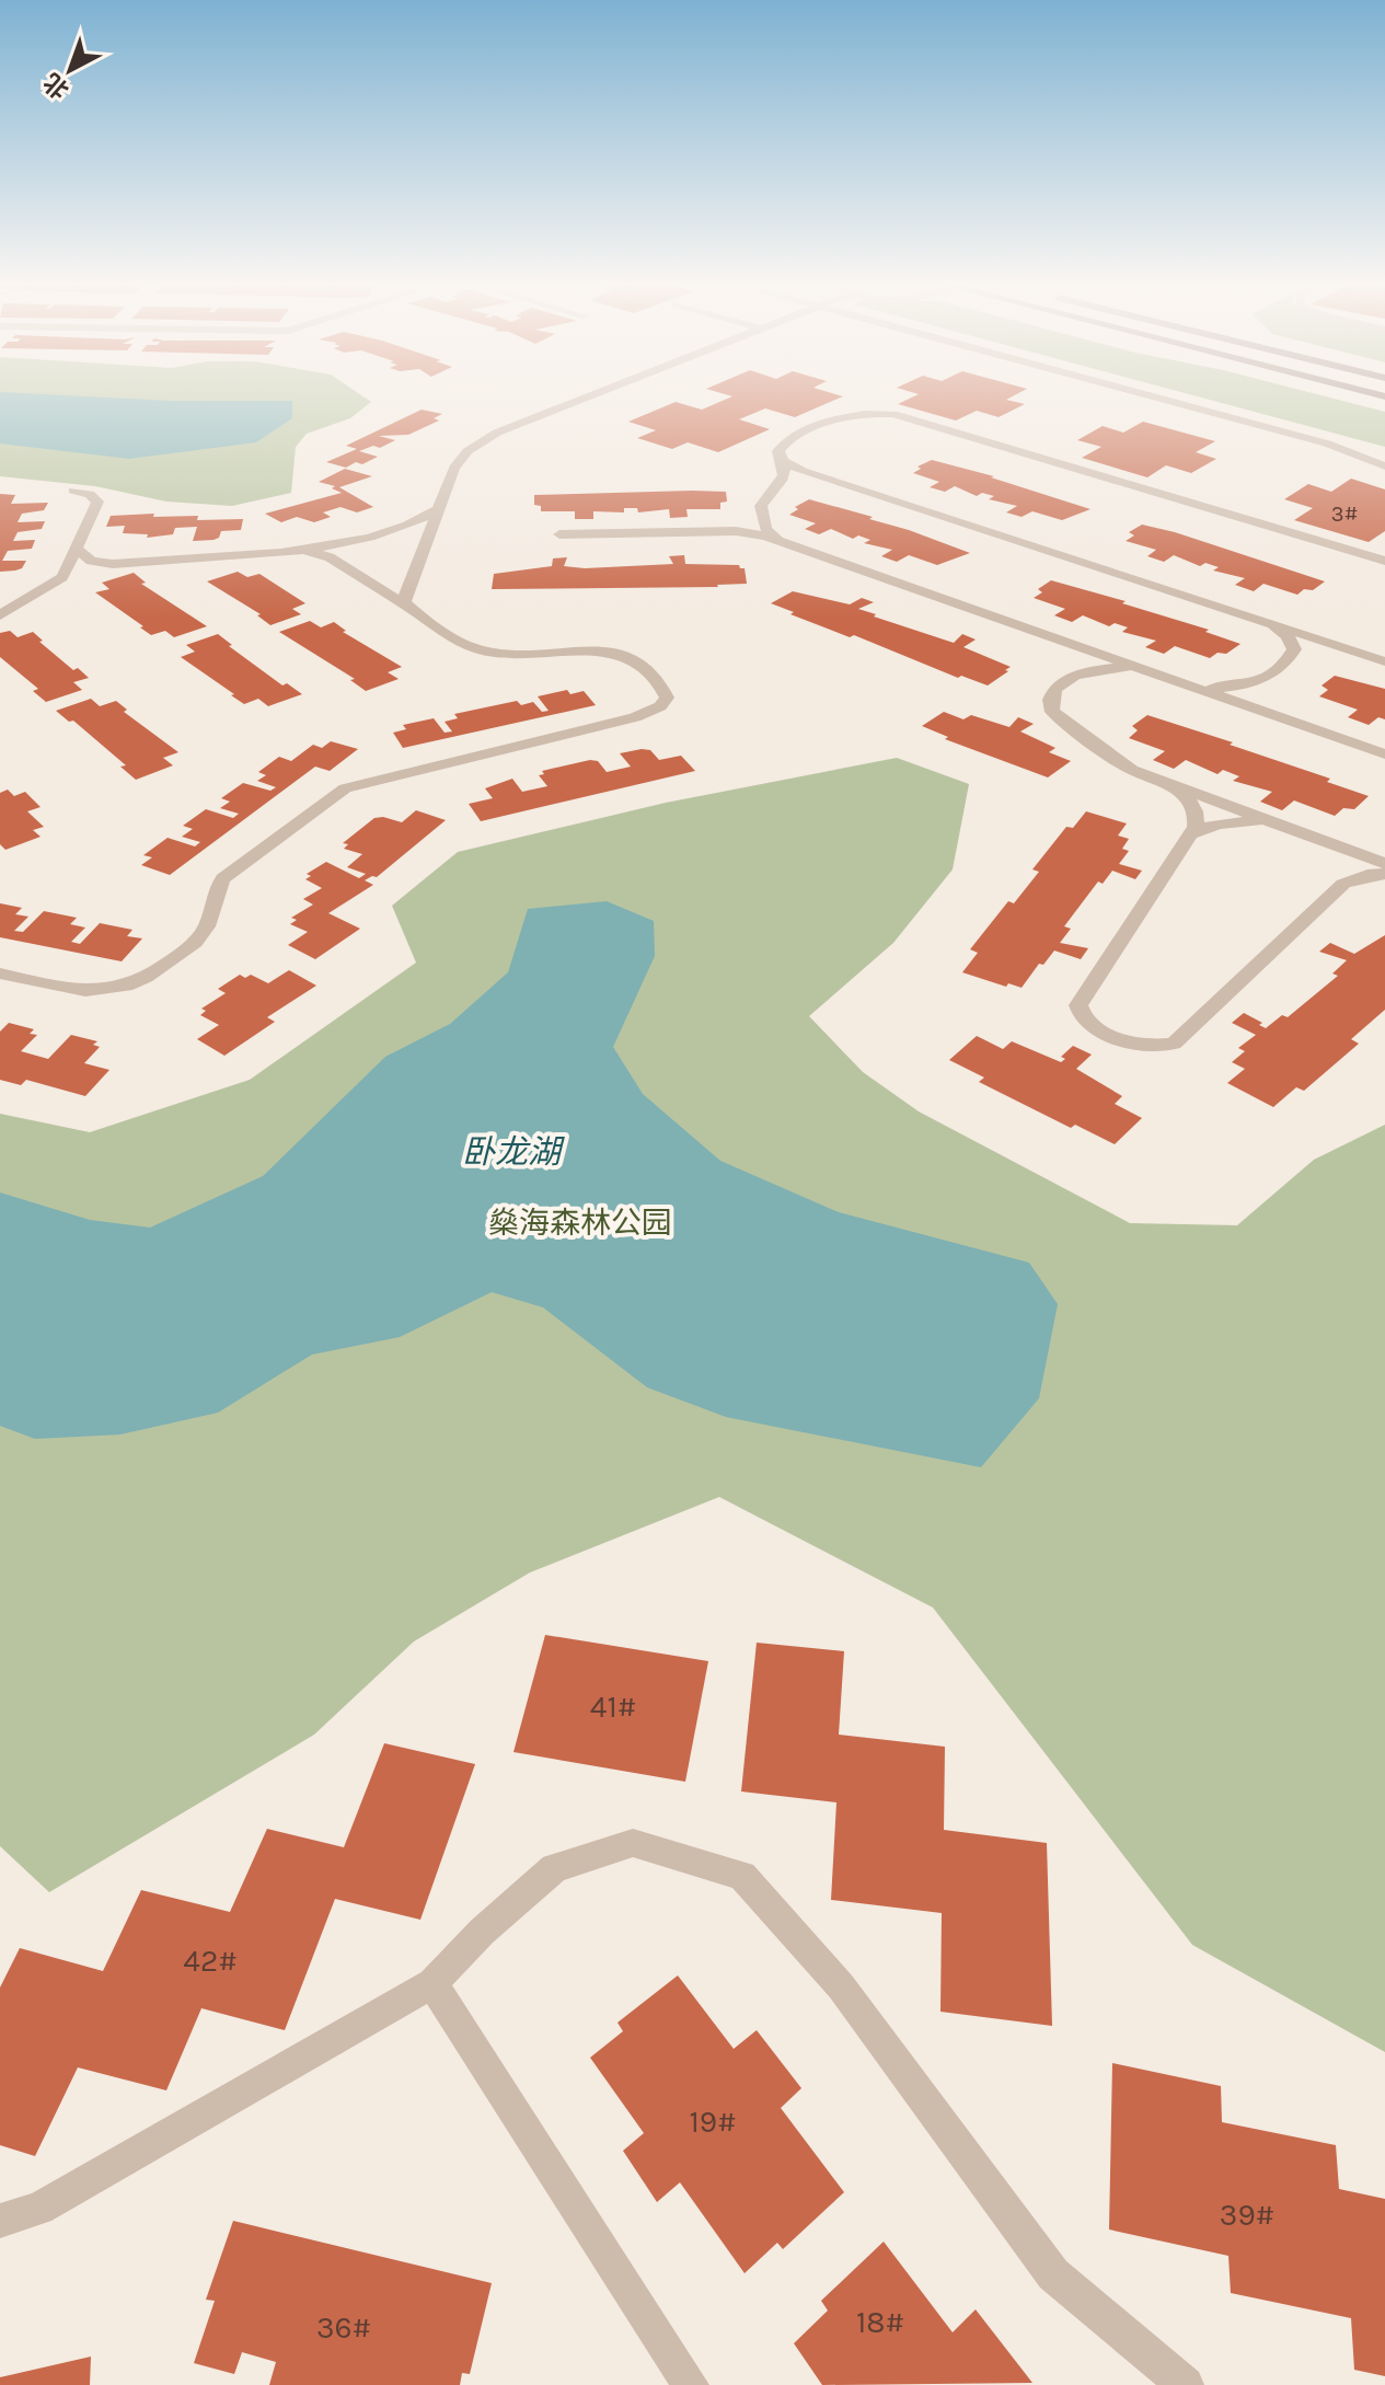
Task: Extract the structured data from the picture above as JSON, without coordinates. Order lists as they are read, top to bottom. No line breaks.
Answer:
{"water":["卧龙湖"],"parks":["燊海森林公园"],"house_numbers":["3#","41#","42#","19#","39#","18#","36#"],"north":"bottom left"}
